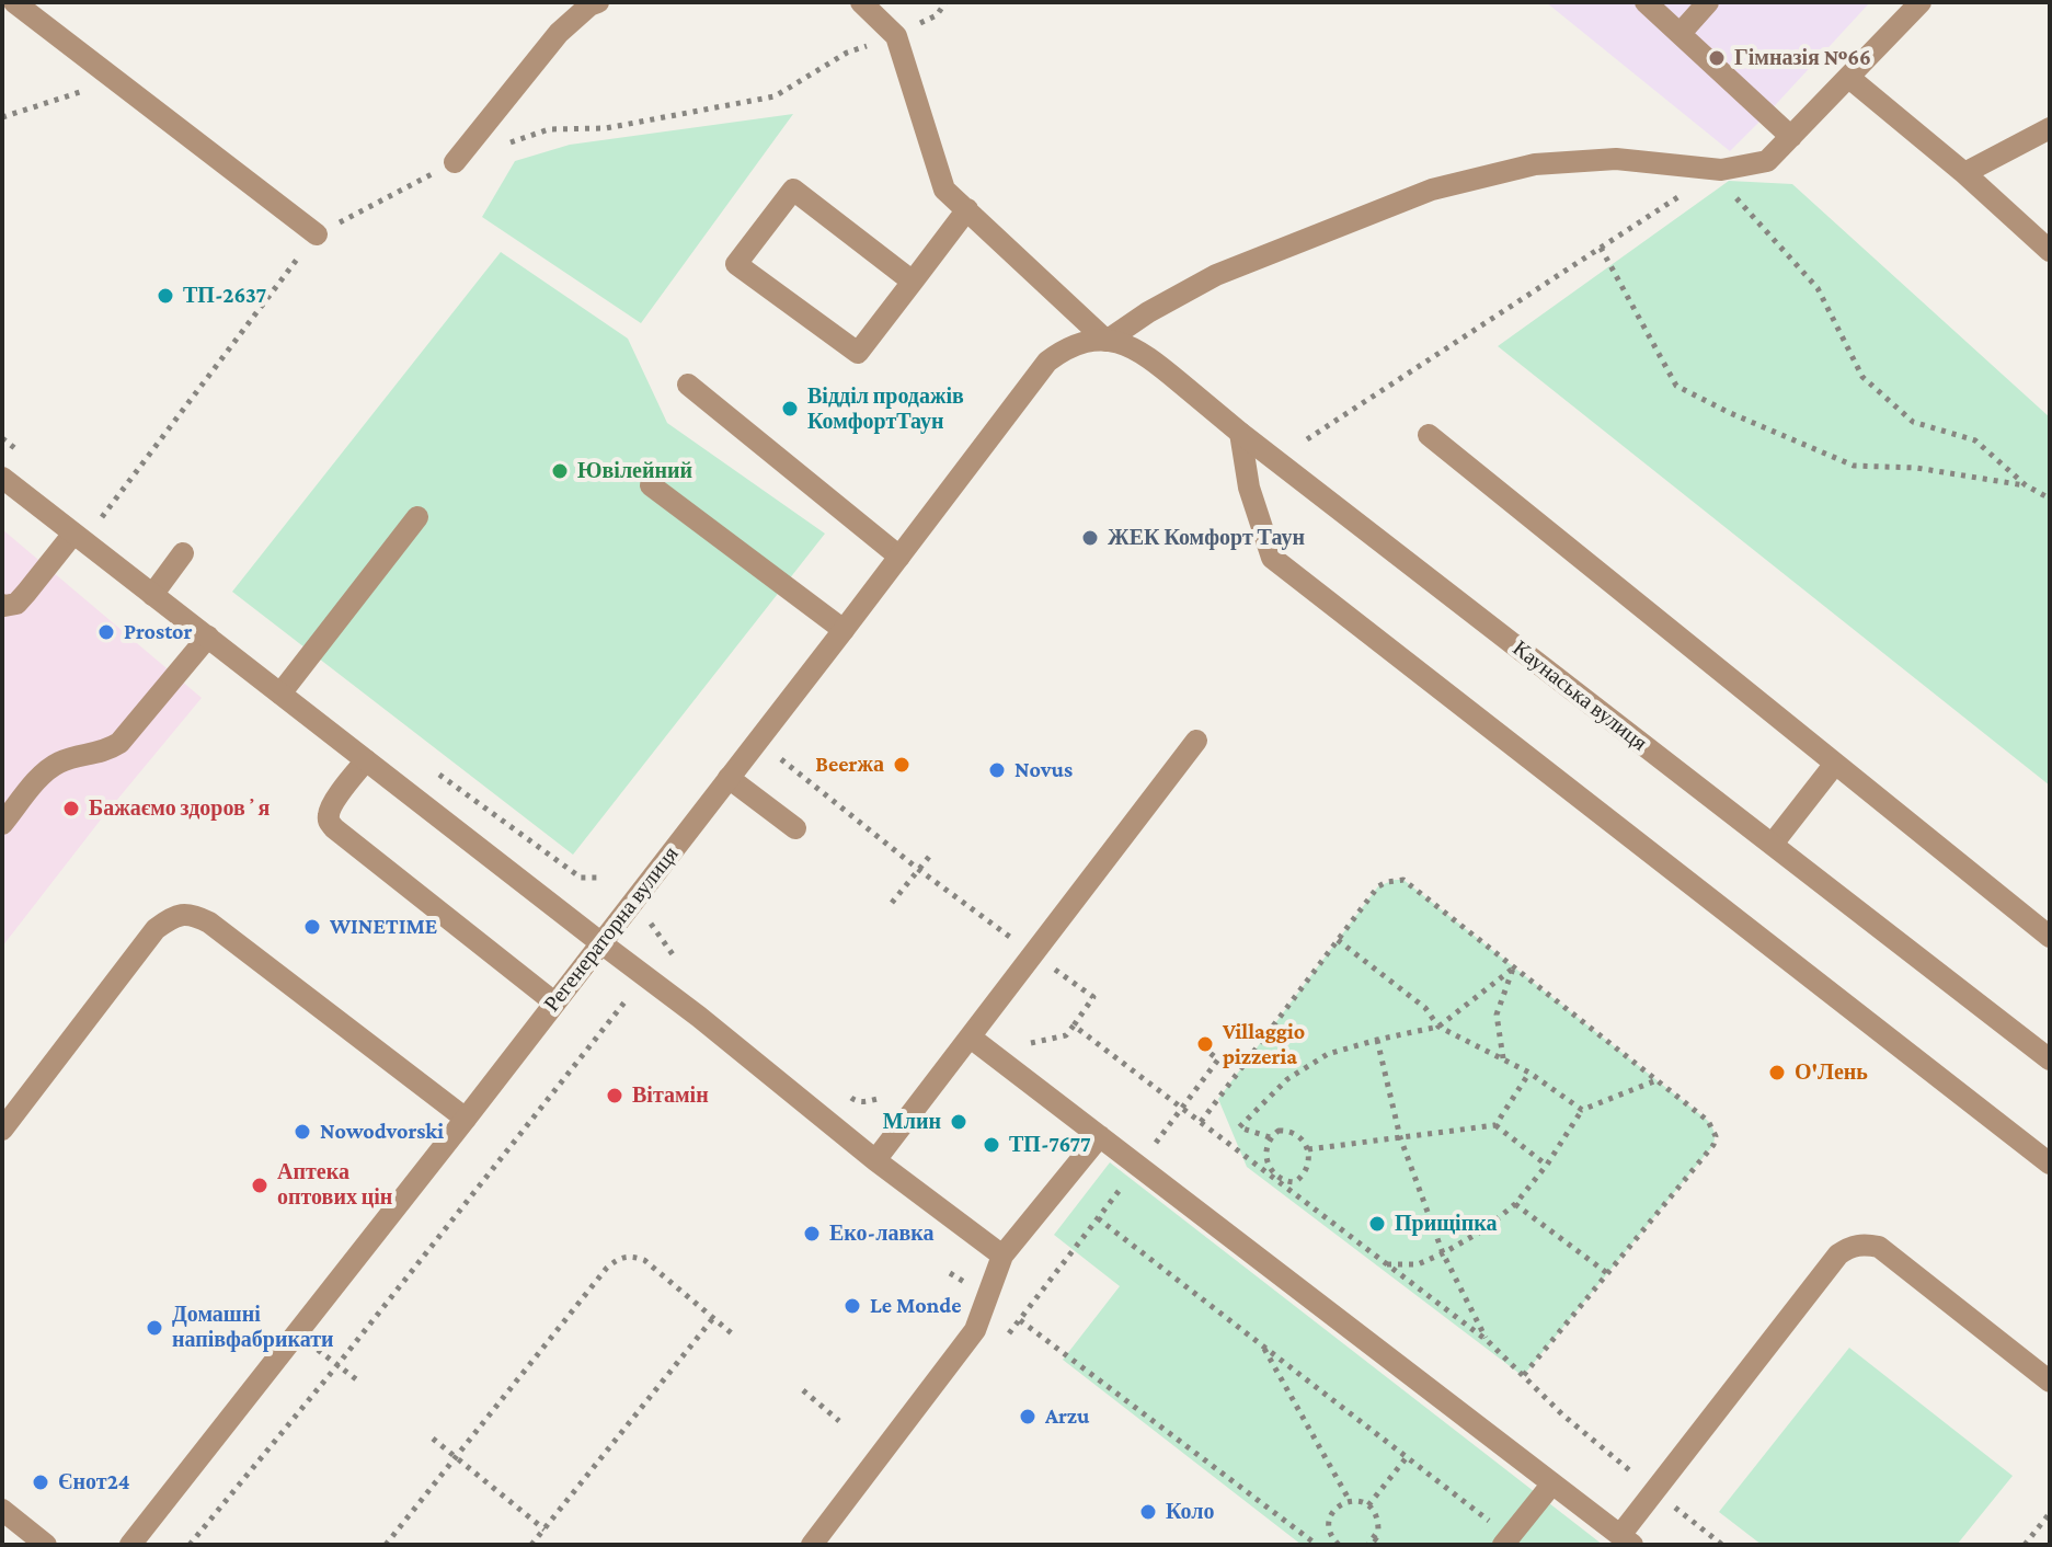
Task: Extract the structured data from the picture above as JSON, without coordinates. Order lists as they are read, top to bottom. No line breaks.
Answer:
{"streets":{"street":["Каунаська вулиця","Регенераторна вулиця"]},"crossings":[["Каунаська вулиця","Регенераторна вулиця"]],"places":["Гімназія №66","ТП-2637","Відділ продажів КомфортТаун","Ювілейний","ЖЕК Комфорт Таун","Prostor","Beerжа","Novus","Бажаємо здоровʼя","WINETIME","Villaggio pizzeria","О'Лень","Вітамін","Млин","Nowodvorski","ТП-7677","Аптека оптових цін","Прищіпка","Еко-лавка","Le Monde","Домашні напівфабрикати","Arzu","Єнот24","Коло"]}
